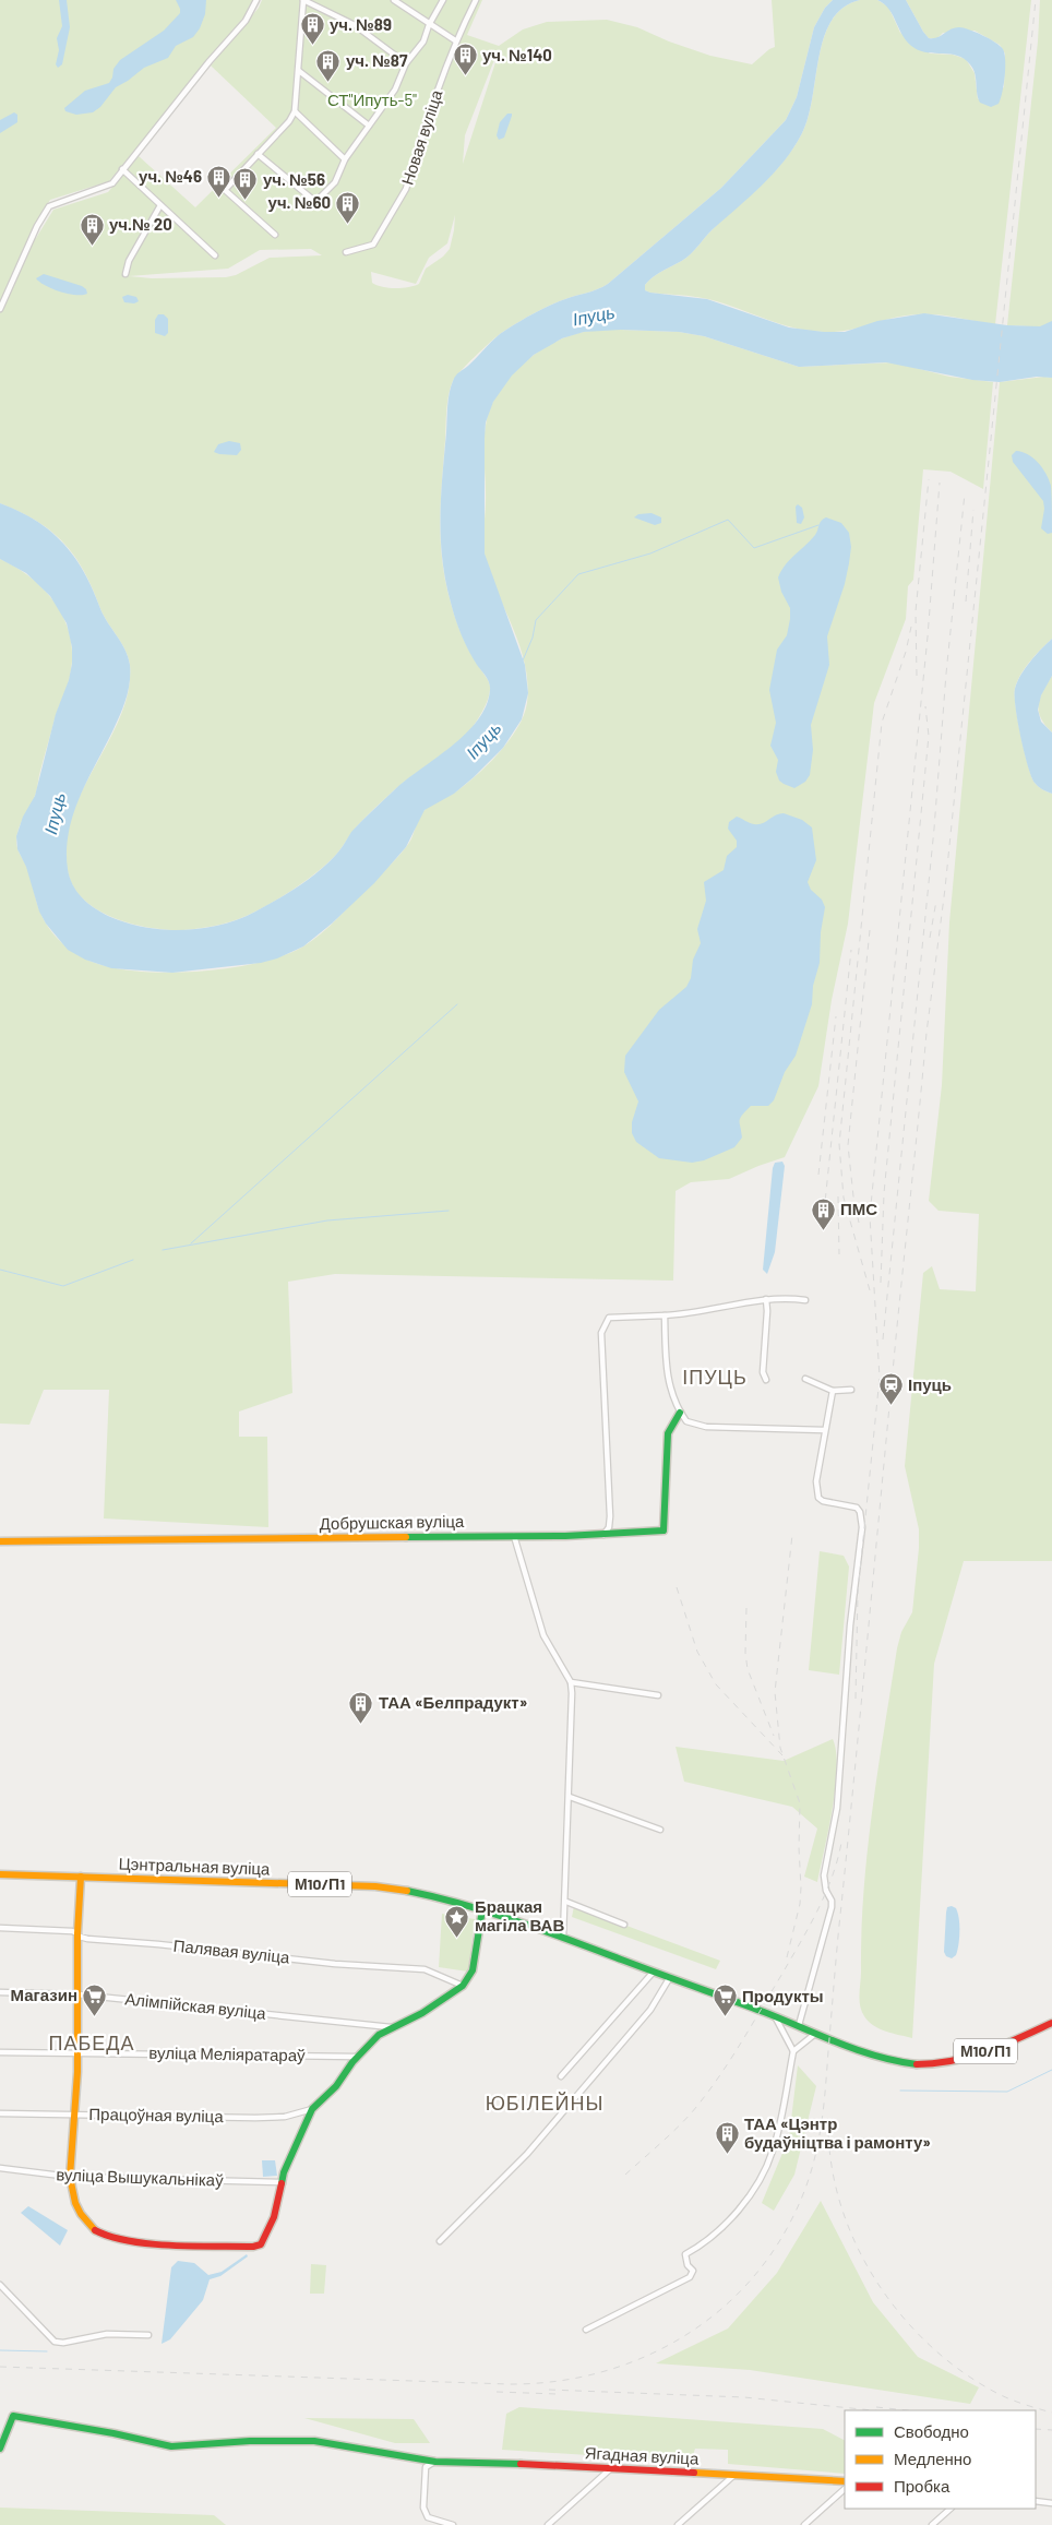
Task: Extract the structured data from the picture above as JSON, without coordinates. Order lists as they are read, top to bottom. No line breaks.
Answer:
{"streets":{"street":["Новая вуліца","Добрушская вуліца","Цэнтральная вуліца","М10/П1","Палявая вуліца","Алімпійская вуліца","вуліца Меліяратараў","Працоўная вуліца","вуліца Вышукальнікаў","Ягадная вуліца"]},"crossings":[["Цэнтральная вуліца","М10/П1"]],"districts":["ІПУЦЬ","ПАБЕДА","ЮБІЛЕЙНЫ"],"water":["Іпуць"],"parks":["СТ\"Ипуть-5\""],"places":{"building":["уч. №89","уч. №140","уч. №87","уч. №46","уч. №56","уч. №60","уч.№ 20","ПМС","ТАА «Белпрадукт»","ТАА «Цэнтр будаўніцтва і рамонту»"],"station":["Іпуць"],"place":["Брацкая магіла ВАВ"],"supermarket":["Магазин","Продукты"]},"legend":["Свободно","Медленно","Пробка"]}
